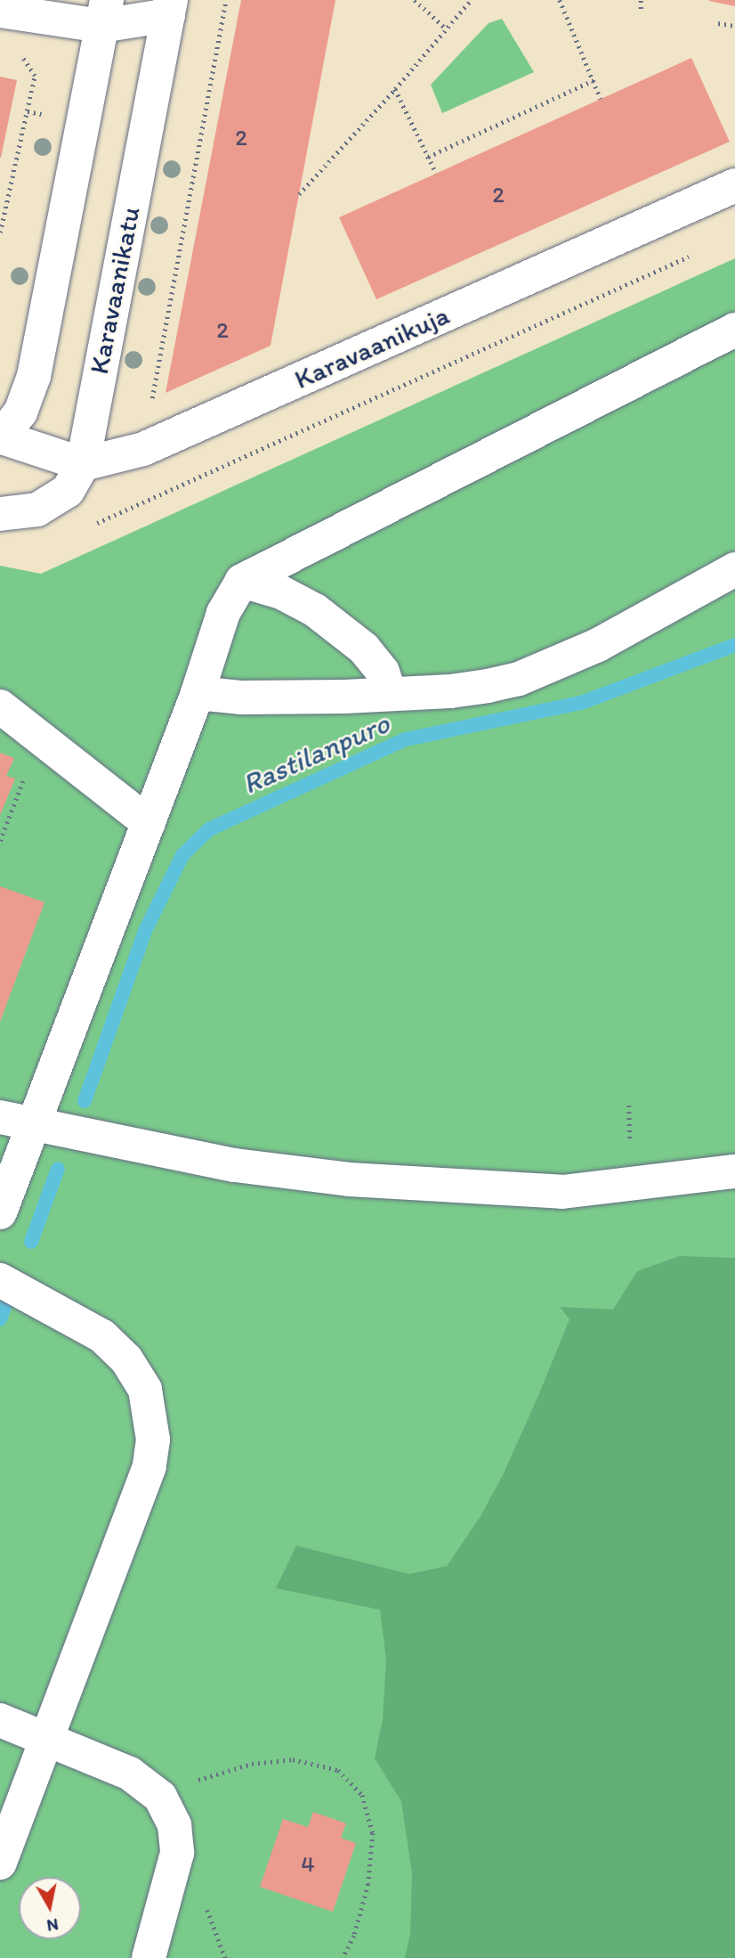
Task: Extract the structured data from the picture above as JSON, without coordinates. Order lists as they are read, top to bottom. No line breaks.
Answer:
{"streets":{"street":["Karavaanikatu","Karavaanikuja"]},"crossings":[["Karavaanikatu","Karavaanikuja"]],"water":["Rastilanpuro"],"house_numbers":["2","2","2","4"],"north":"bottom"}
